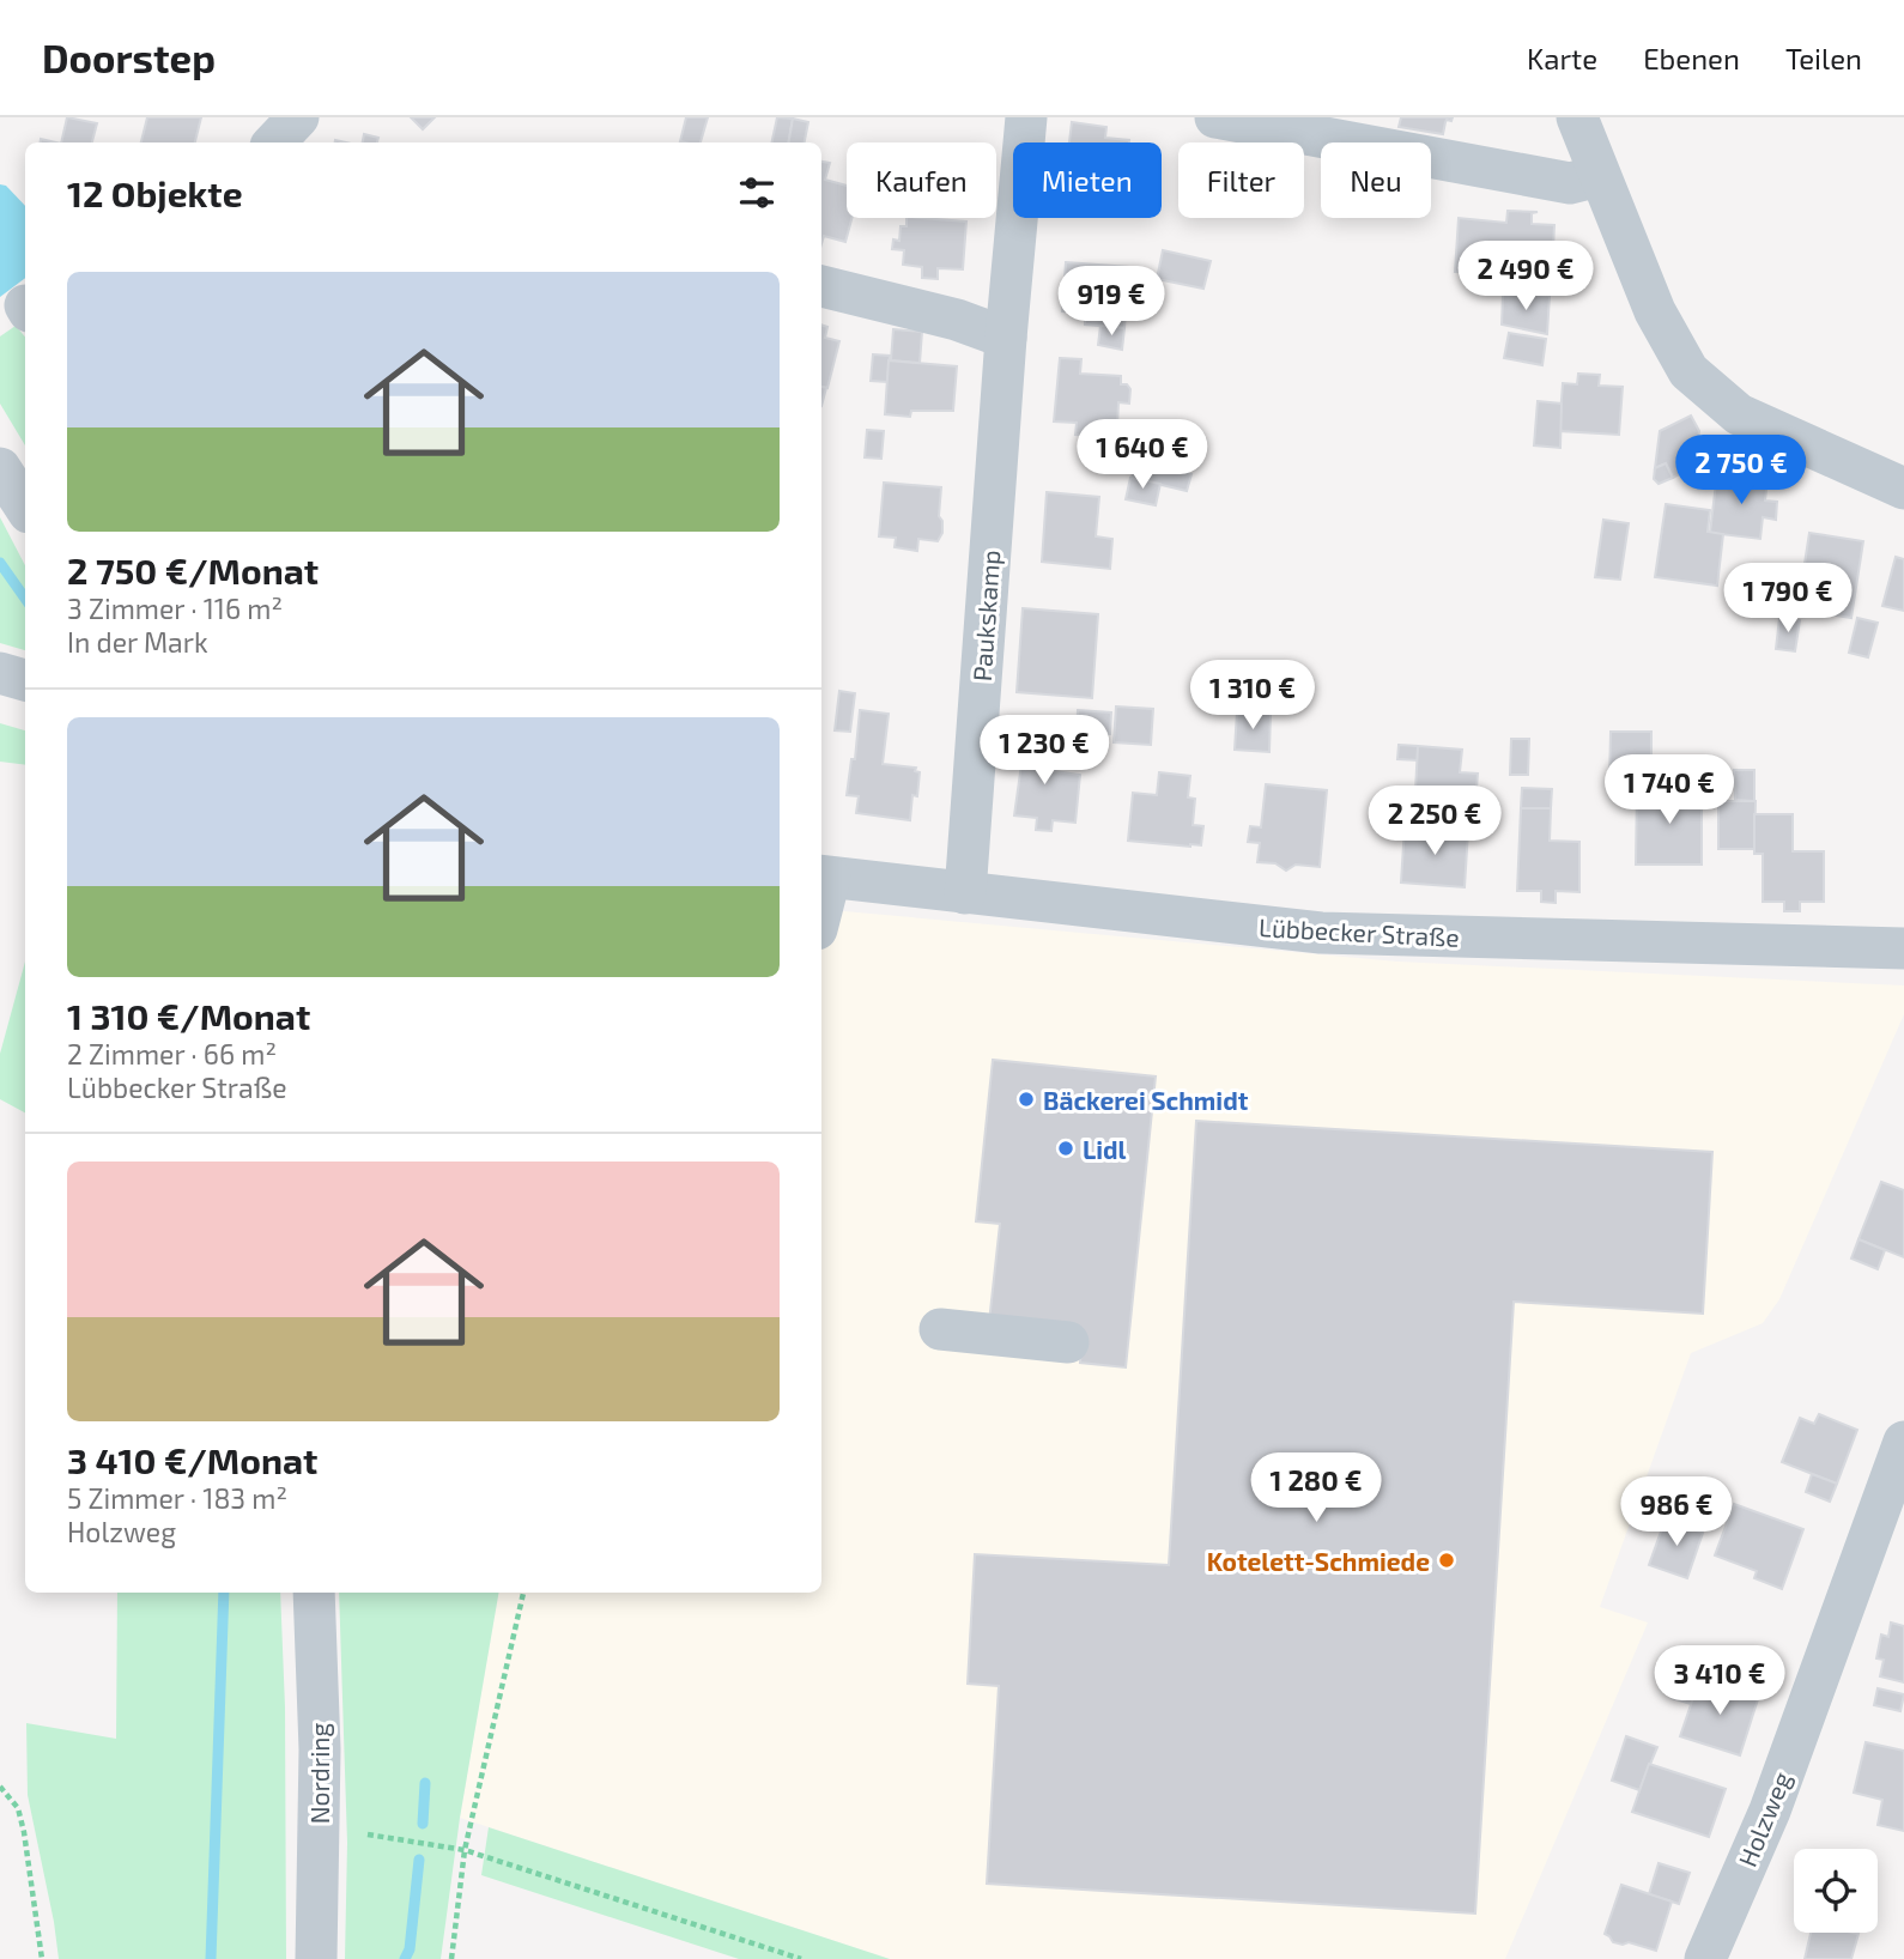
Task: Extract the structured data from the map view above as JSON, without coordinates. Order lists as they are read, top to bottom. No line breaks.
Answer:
{"streets":{"street":["Paukskamp","Lübbecker Straße","Nordring","Holzweg"]},"crossings":[["Paukskamp","Lübbecker Straße"]],"places":["Bäckerei Schmidt","Lidl","Kotelett-Schmiede"],"page":{"header":"Doorstep","nav":["Karte","Ebenen","Teilen"],"chip":["Kaufen","Mieten","Filter","Neu"],"heading":"12 Objekte","price":["2 490 €","919 €","1 640 €","2 750 €","1 790 €","1 310 €","1 230 €","1 740 €","2 250 €","1 280 €","986 €","3 410 €"],"list":[{"name":"2 750 €/Monat","note":"3 Zimmer · 116 m² · In der Mark"},{"name":"1 310 €/Monat","note":"2 Zimmer · 66 m² · Lübbecker Straße"},{"name":"3 410 €/Monat","note":"5 Zimmer · 183 m² · Holzweg"}]}}
